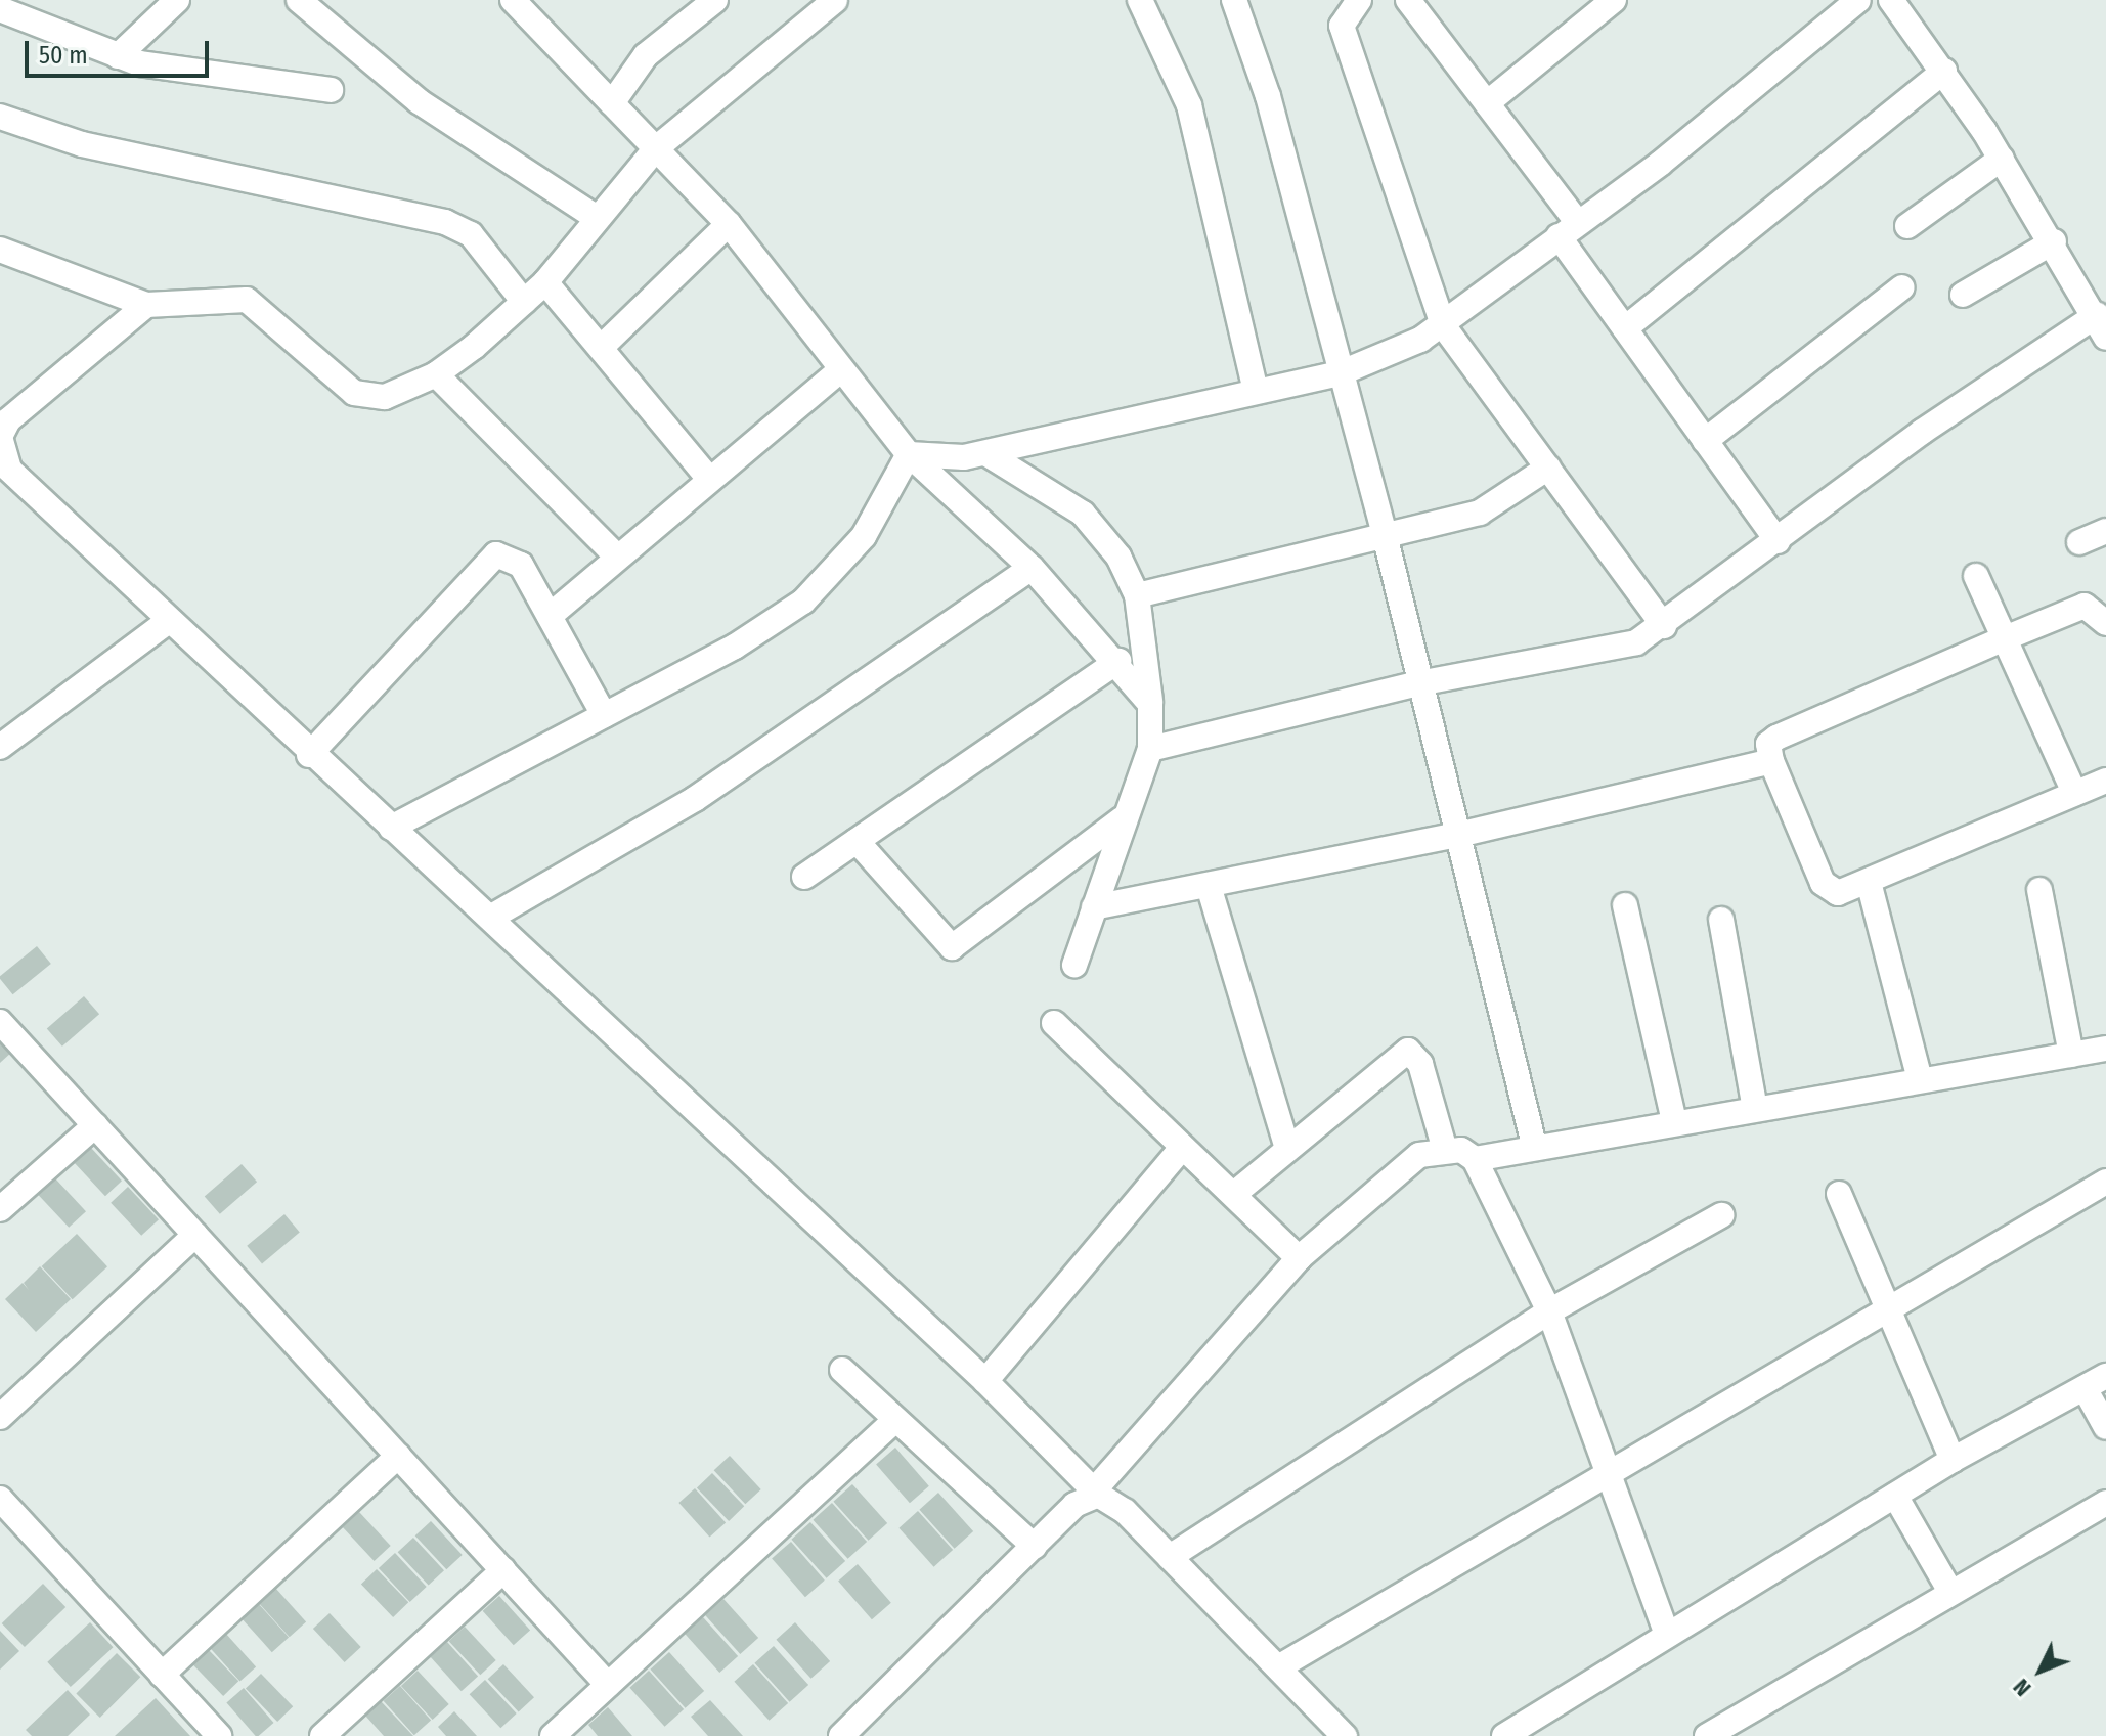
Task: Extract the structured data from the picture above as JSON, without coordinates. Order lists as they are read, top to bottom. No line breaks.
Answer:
{"scale_bar":"50 m","north":"bottom left"}
